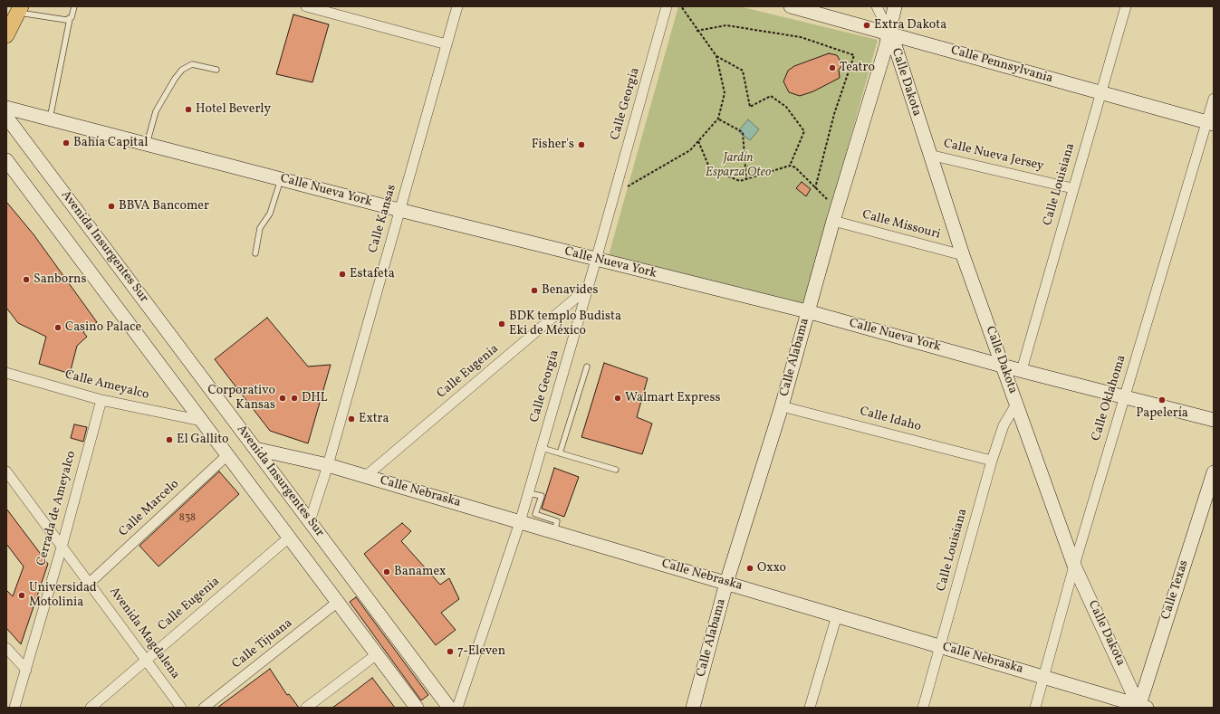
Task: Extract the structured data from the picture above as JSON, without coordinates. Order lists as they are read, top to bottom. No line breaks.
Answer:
{"streets":{"street":["Calle Pennsylvania","Calle Dakota","Calle Georgia","Calle Nueva Jersey","Calle Louisiana","Calle Nueva York","Calle Kansas","Calle Missouri","Avenida Insurgentes Sur","Calle Alabama","Calle Eugenia","Calle Ameyalco","Calle Oklahoma","Calle Idaho","Calle Nebraska","Cerrada de Ameyalco","Calle Marcelo","Calle Texas","Avenida Magdalena","Calle Tijuana"]},"crossings":[["Calle Pennsylvania","Calle Dakota"],["Calle Pennsylvania","Calle Louisiana"],["Calle Pennsylvania","Calle Alabama"],["Calle Pennsylvania","Calle Oklahoma"],["Calle Dakota","Calle Nueva Jersey"],["Calle Dakota","Calle Louisiana"],["Calle Dakota","Calle Nueva York"],["Calle Dakota","Calle Missouri"],["Calle Dakota","Calle Alabama"],["Calle Dakota","Calle Oklahoma"],["Calle Dakota","Calle Nebraska"],["Calle Dakota","Calle Texas"],["Calle Georgia","Calle Nueva York"],["Calle Georgia","Calle Eugenia"],["Calle Georgia","Calle Nebraska"],["Calle Nueva Jersey","Calle Louisiana"],["Calle Louisiana","Calle Nueva York"],["Calle Louisiana","Calle Idaho"],["Calle Louisiana","Calle Nebraska"],["Calle Nueva York","Calle Kansas"],["Calle Nueva York","Calle Alabama"],["Calle Nueva York","Calle Oklahoma"],["Calle Kansas","Avenida Insurgentes Sur"],["Calle Kansas","Calle Nebraska"],["Calle Missouri","Calle Alabama"],["Avenida Insurgentes Sur","Calle Eugenia"],["Avenida Insurgentes Sur","Calle Ameyalco"],["Avenida Insurgentes Sur","Calle Nebraska"],["Avenida Insurgentes Sur","Calle Marcelo"],["Avenida Insurgentes Sur","Calle Tijuana"],["Calle Alabama","Calle Idaho"],["Calle Alabama","Calle Nebraska"],["Calle Eugenia","Calle Nebraska"],["Calle Eugenia","Avenida Magdalena"],["Calle Ameyalco","Cerrada de Ameyalco"],["Calle Oklahoma","Calle Nebraska"],["Calle Nebraska","Calle Texas"],["Cerrada de Ameyalco","Avenida Magdalena"],["Calle Marcelo","Avenida Magdalena"]],"parks":["Jardín Esparza Oteo"],"places":["Extra Dakota","Teatro","Hotel Beverly","Bahía Capital","Fisher's","BBVA Bancomer","Estafeta","Sanborns","Benavides","BDK templo Budista Eki de México","Casino Palace","Corporativo Kansas","DHL","Walmart Express","Papelería","Extra","El Gallito","Oxxo","Banamex","Universidad Motolinia","7-Eleven"],"house_numbers":["838"]}
